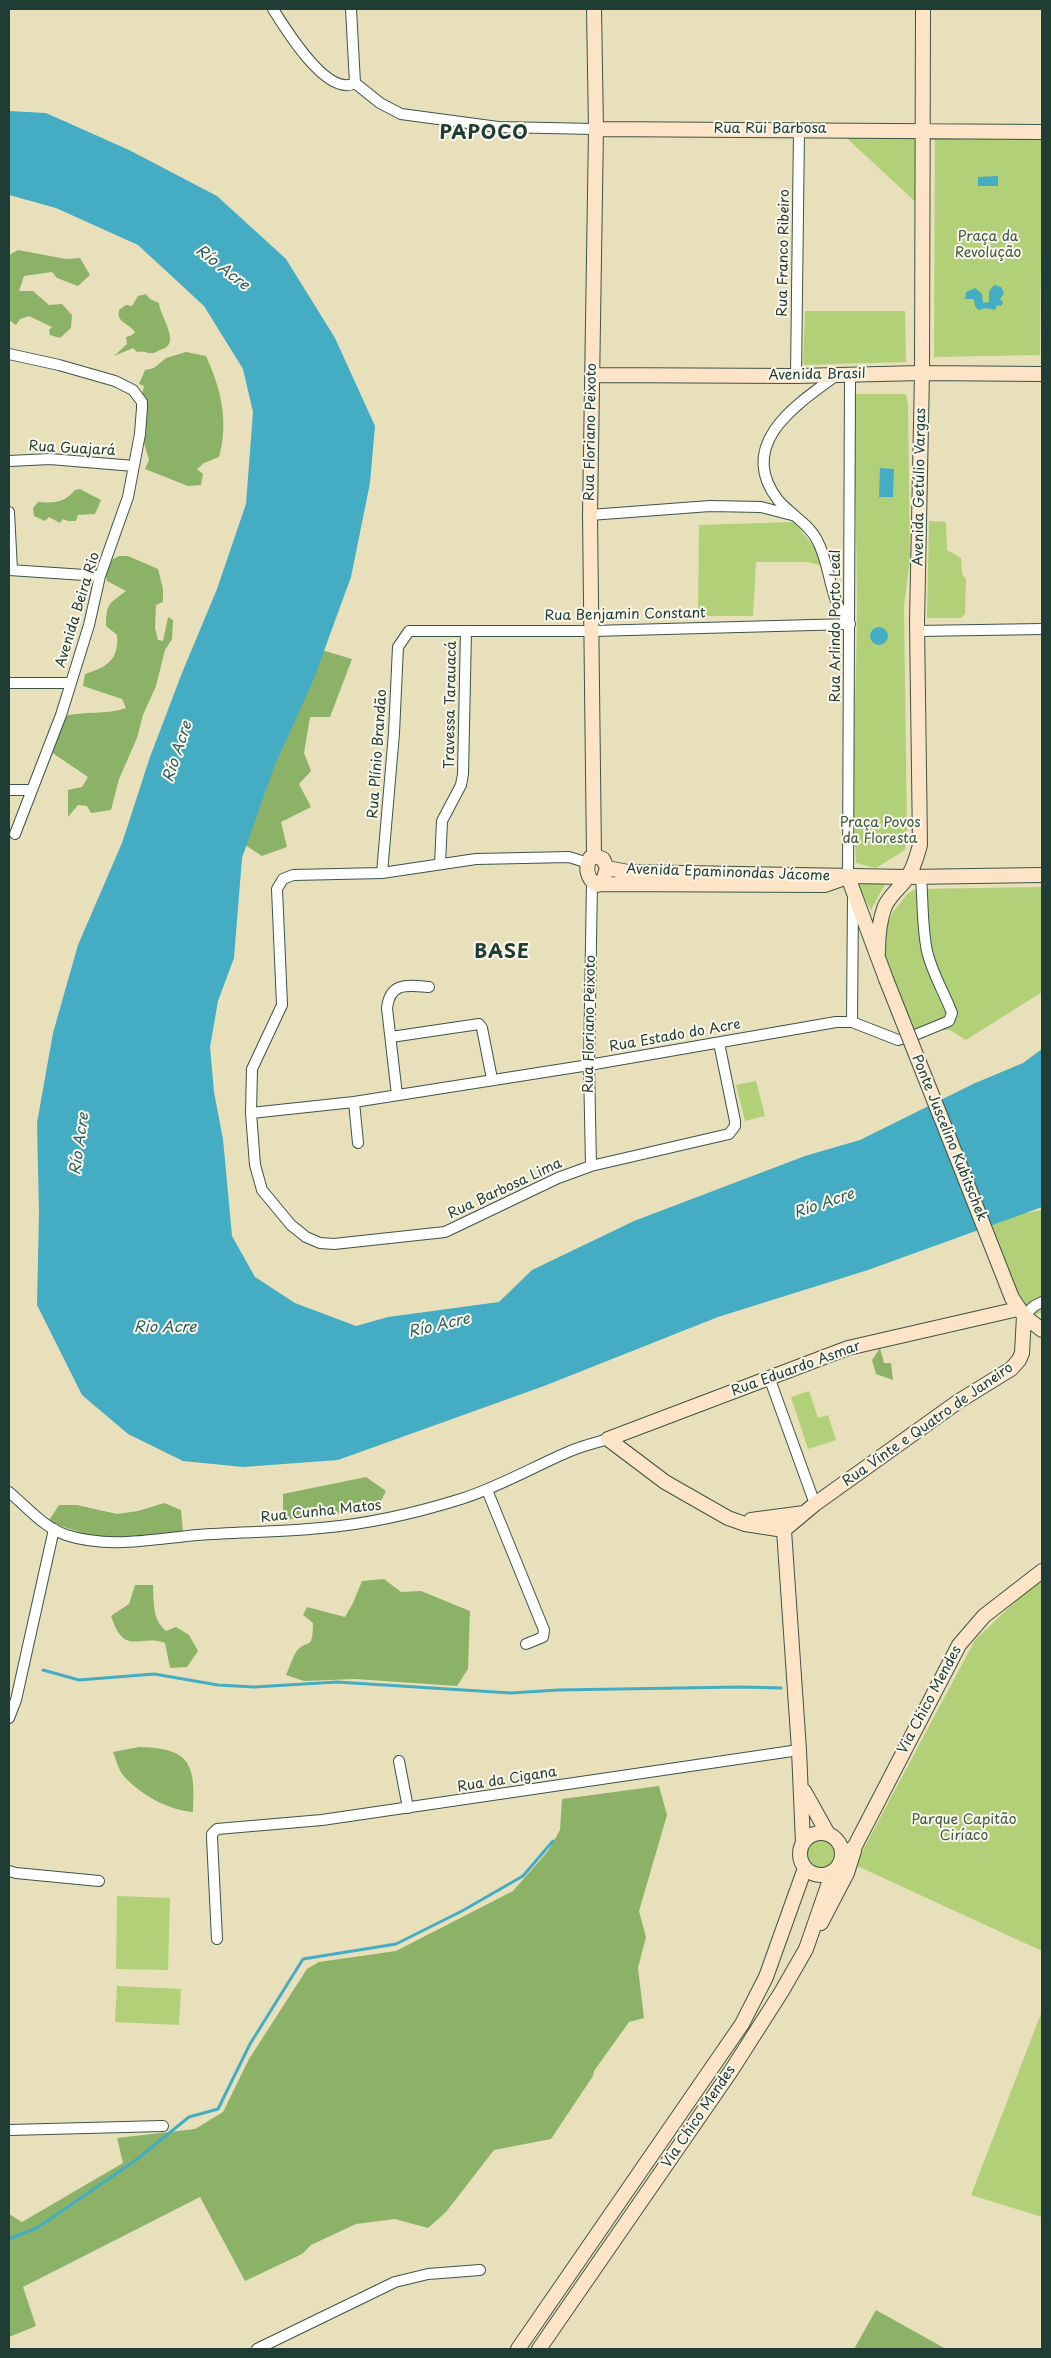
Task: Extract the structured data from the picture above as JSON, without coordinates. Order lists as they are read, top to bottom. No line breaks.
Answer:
{"streets":{"main road":["Rua Rui Barbosa","Avenida Brasil","Rua Floriano Peixoto","Avenida Getúlio Vargas","Avenida Epaminondas Jácome","Ponte Juscelino Kubitschek","Rua Eduardo Asmar","Rua Vinte e Quatro de Janeiro","Via Chico Mendes"],"street":["Rua Franco Ribeiro","Rua Guajará","Avenida Beira Rio","Rua Benjamin Constant","Rua Arlindo Porto Leal","Travessa Tarauacá","Rua Plínio Brandão","Rua Estado do Acre","Rua Barbosa Lima","Rua Cunha Matos","Rua da Cigana"]},"crossings":[["Rua Rui Barbosa","Rua Franco Ribeiro"],["Rua Rui Barbosa","Rua Floriano Peixoto"],["Rua Rui Barbosa","Avenida Getúlio Vargas"],["Rua Franco Ribeiro","Avenida Brasil"],["Avenida Brasil","Rua Floriano Peixoto"],["Avenida Brasil","Avenida Getúlio Vargas"],["Avenida Brasil","Rua Arlindo Porto Leal"],["Rua Floriano Peixoto","Rua Benjamin Constant"],["Rua Floriano Peixoto","Avenida Epaminondas Jácome"],["Rua Floriano Peixoto","Rua Estado do Acre"],["Rua Floriano Peixoto","Rua Barbosa Lima"],["Rua Guajará","Avenida Beira Rio"],["Avenida Getúlio Vargas","Rua Arlindo Porto Leal"],["Avenida Getúlio Vargas","Avenida Epaminondas Jácome"],["Avenida Getúlio Vargas","Rua Estado do Acre"],["Avenida Getúlio Vargas","Ponte Juscelino Kubitschek"],["Rua Benjamin Constant","Rua Arlindo Porto Leal"],["Rua Benjamin Constant","Travessa Tarauacá"],["Rua Benjamin Constant","Rua Plínio Brandão"],["Rua Arlindo Porto Leal","Avenida Epaminondas Jácome"],["Rua Plínio Brandão","Rua Barbosa Lima"],["Avenida Epaminondas Jácome","Rua Estado do Acre"],["Rua Estado do Acre","Rua Barbosa Lima"],["Ponte Juscelino Kubitschek","Rua Eduardo Asmar"],["Ponte Juscelino Kubitschek","Rua Vinte e Quatro de Janeiro"],["Rua Eduardo Asmar","Rua Vinte e Quatro de Janeiro"],["Rua Eduardo Asmar","Rua Cunha Matos"]],"districts":["PAPOCO","BASE"],"water":["Río Acre","Rio Acre"],"parks":["Praça da Revolução","Praça Povos da Floresta","Parque Capitão Ciríaco"]}
